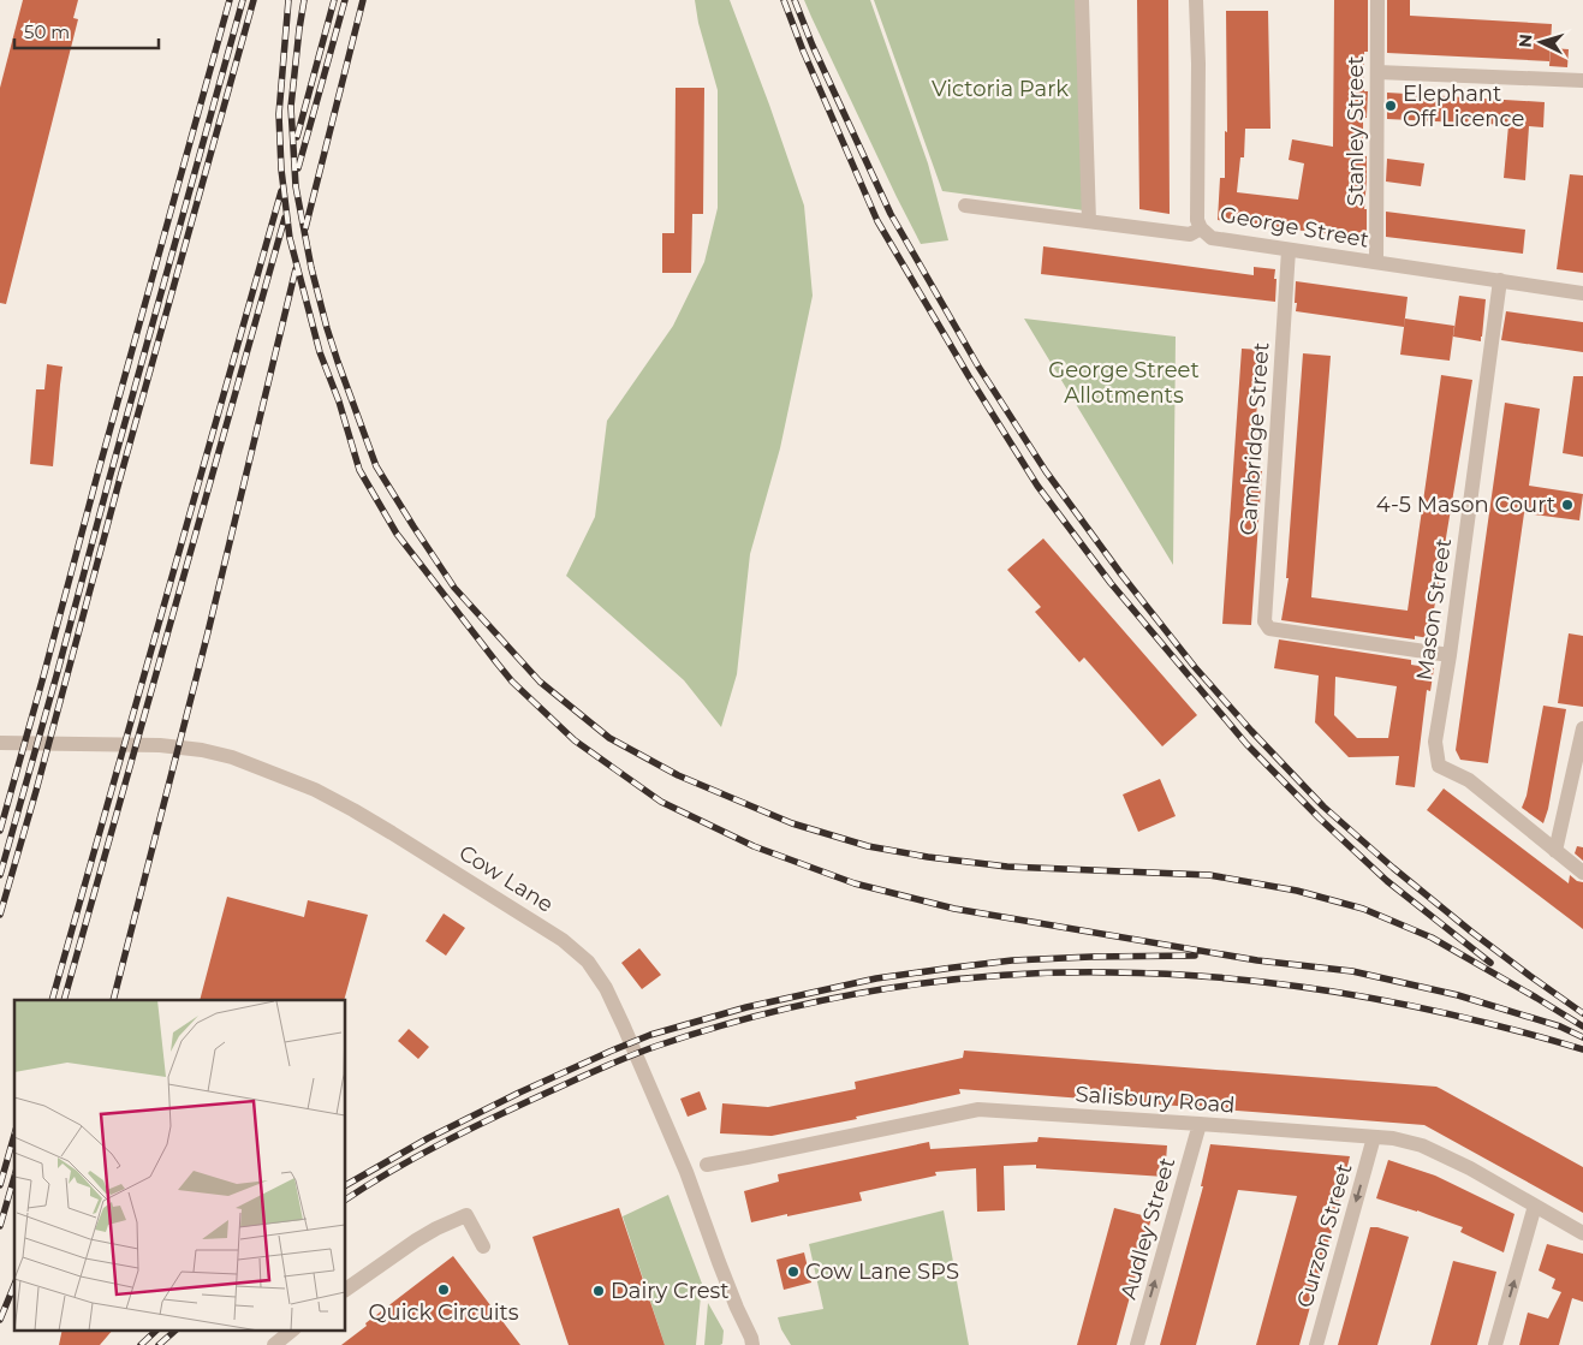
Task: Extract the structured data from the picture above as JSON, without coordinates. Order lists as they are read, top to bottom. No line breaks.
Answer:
{"streets":{"street":["Stanley Street","George Street","Cambridge Street","Mason Street","Cow Lane","Salisbury Road","Audley Street","Curzon Street"]},"crossings":[["Stanley Street","George Street"],["George Street","Cambridge Street"],["George Street","Mason Street"],["Cambridge Street","Mason Street"],["Salisbury Road","Audley Street"],["Salisbury Road","Curzon Street"]],"one_way":["Audley Street","Curzon Street"],"parks":["Victoria Park","George Street Allotments"],"places":["Elephant Off Licence","4-5 Mason Court","Cow Lane SPS","Quick Circuits","Dairy Crest"],"scale_bar":"50 m","north":"left"}
